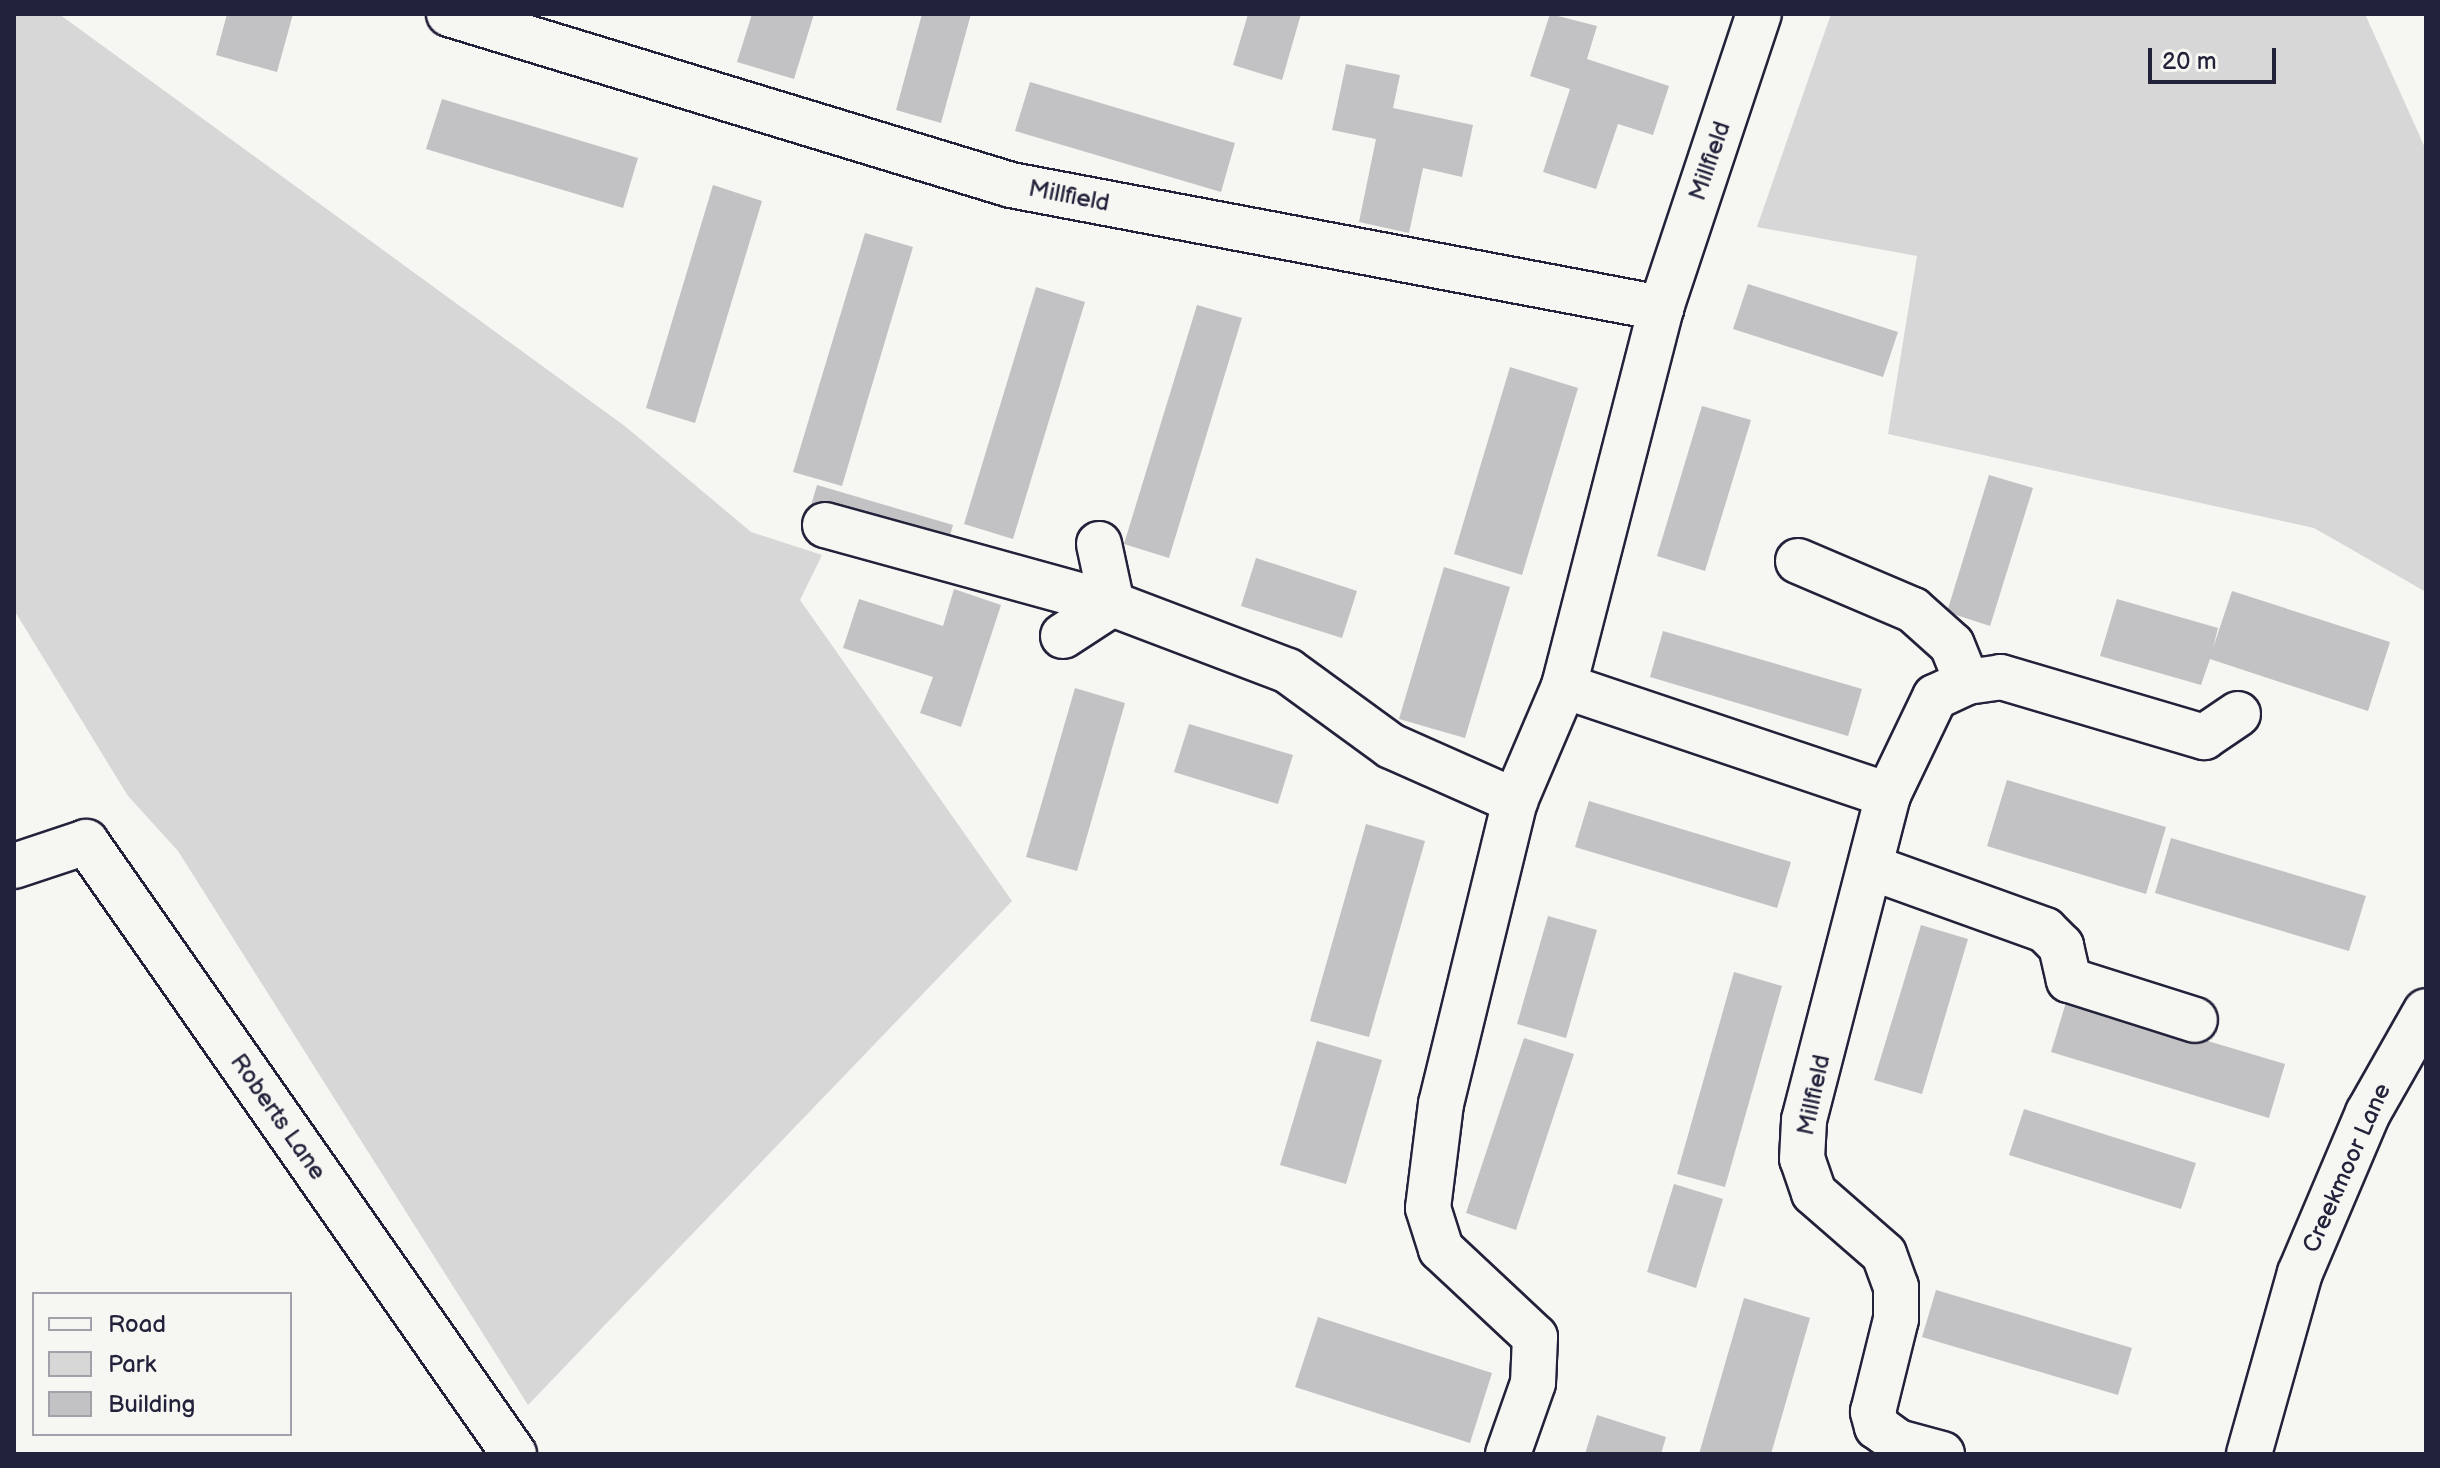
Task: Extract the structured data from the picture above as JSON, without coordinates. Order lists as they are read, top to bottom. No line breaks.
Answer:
{"streets":{"street":["Millfield","Roberts Lane","Creekmoor Lane"]},"legend":["Road","Park","Building"],"scale_bar":"20 m"}
